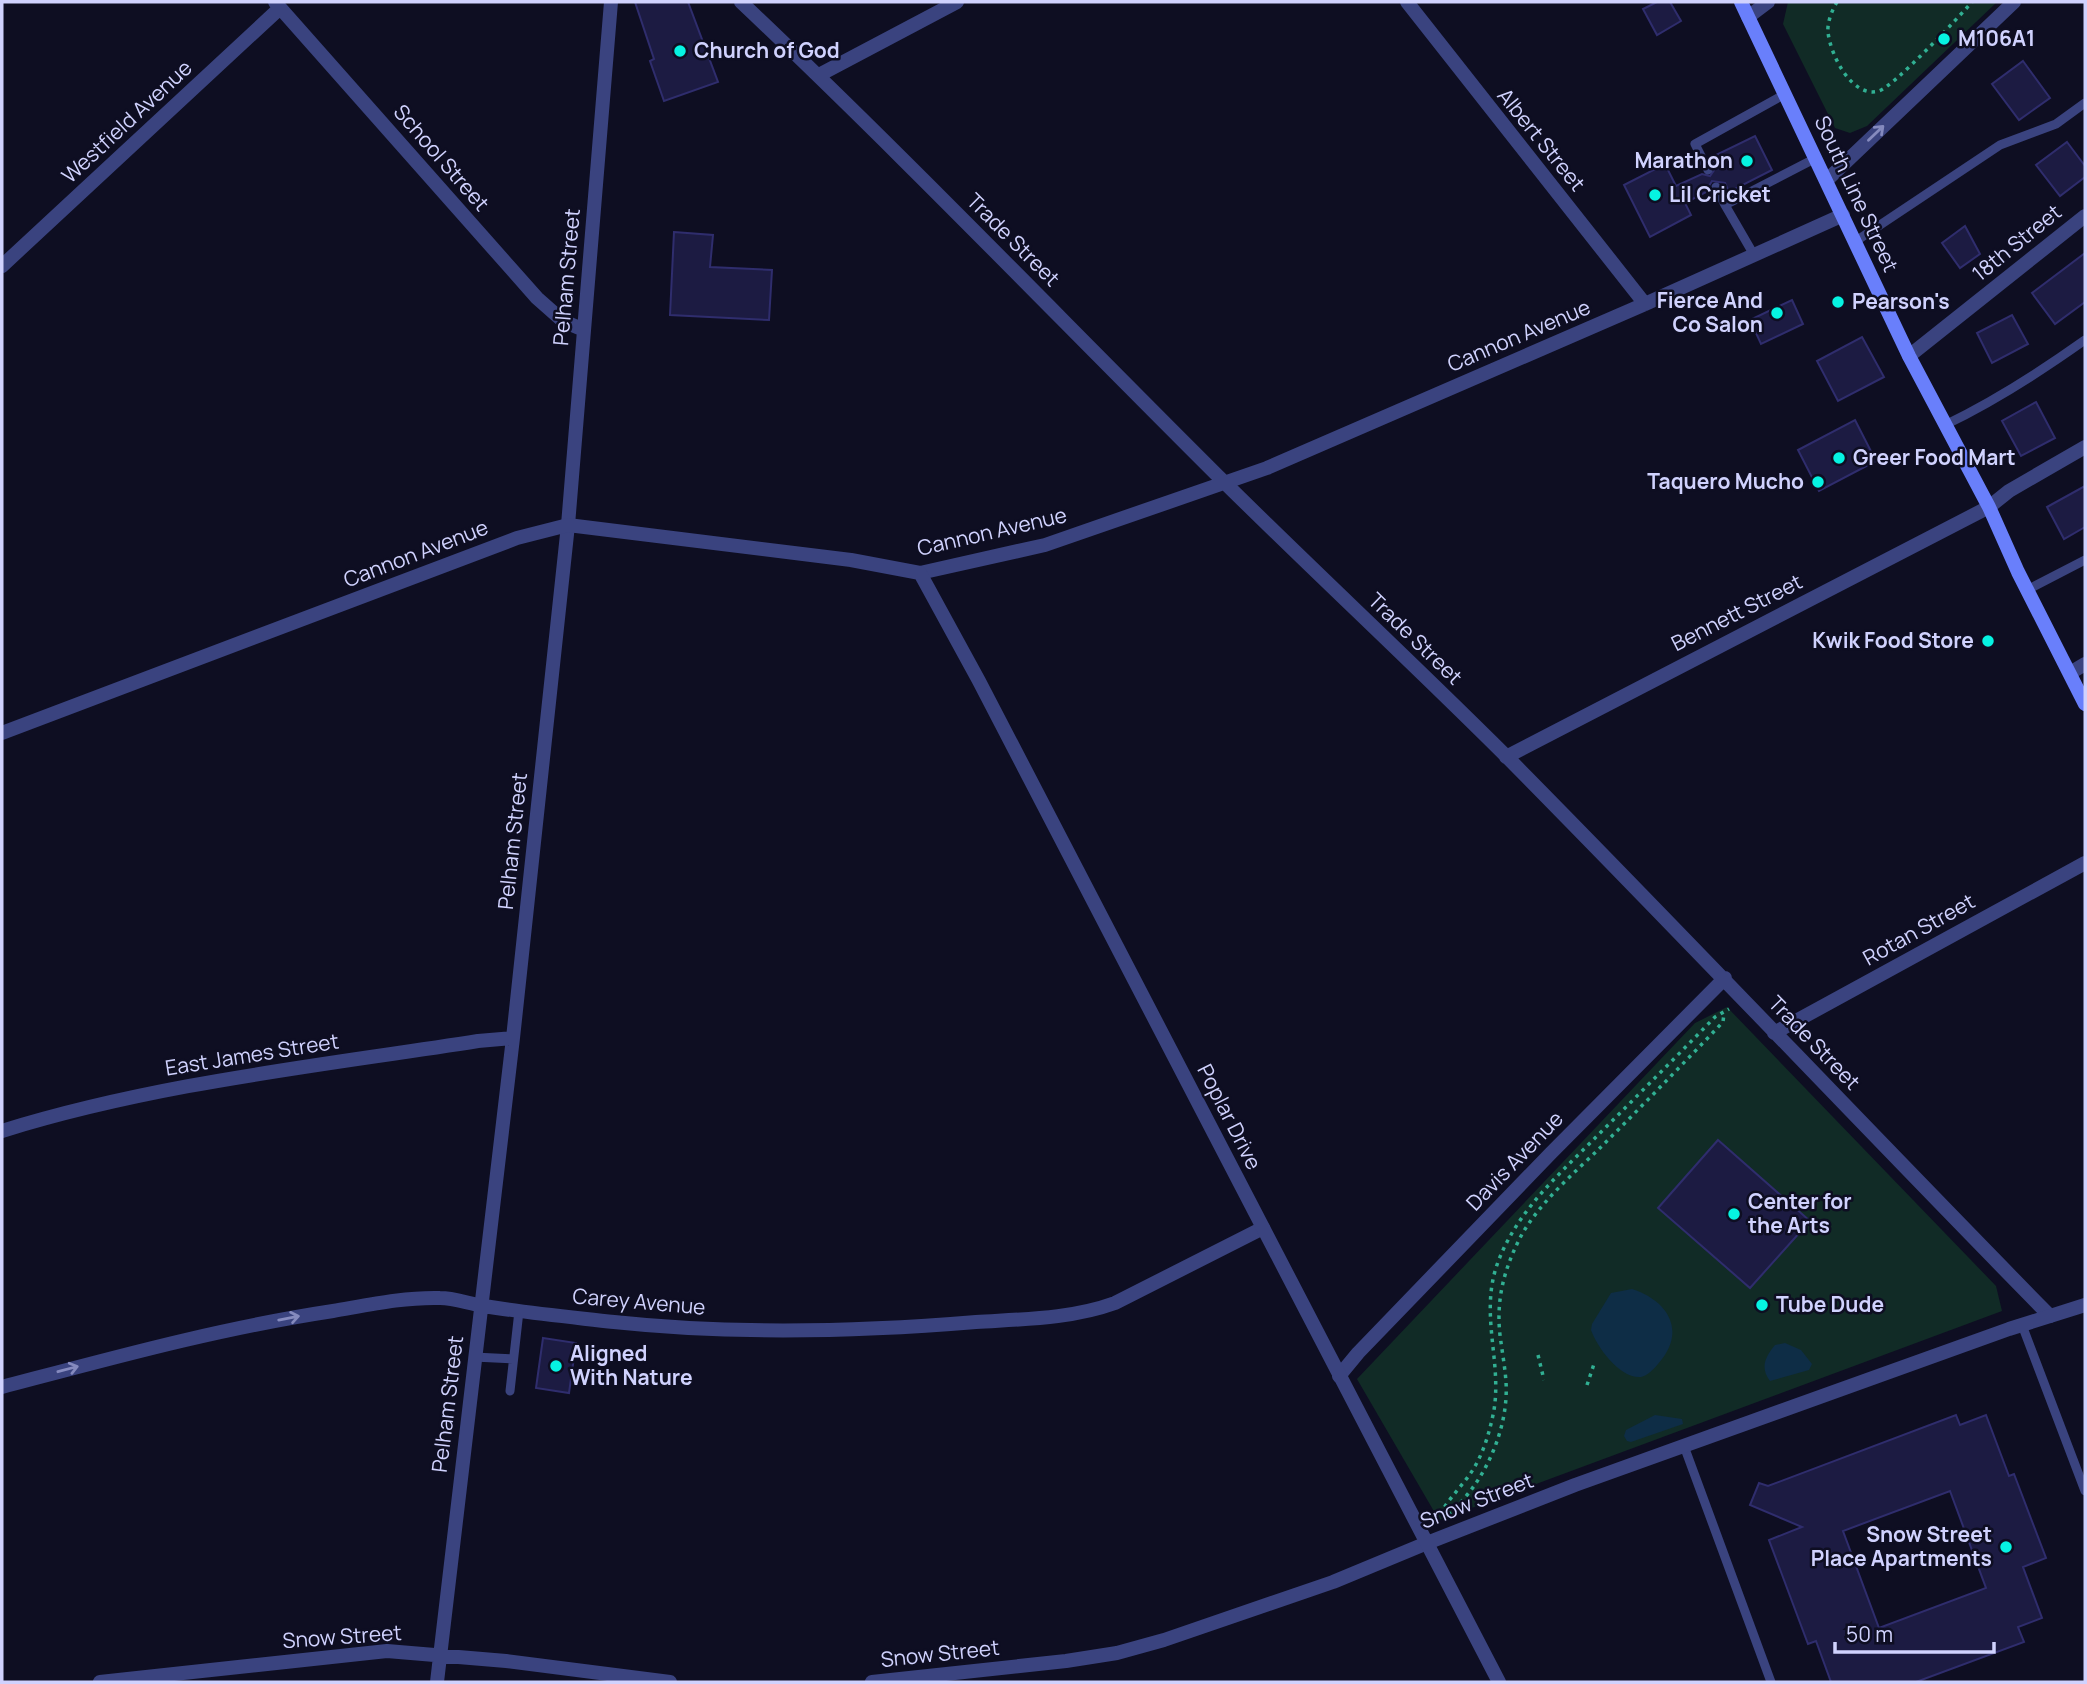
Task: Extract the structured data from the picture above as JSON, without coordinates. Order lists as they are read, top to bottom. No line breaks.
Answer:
{"streets":{"main road":["South Line Street"],"street":["Westfield Avenue","Albert Street","School Street","Trade Street","18th Street","Pelham Street","Cannon Avenue","Bennett Street","Rotan Street","East James Street","Poplar Drive","Davis Avenue","Carey Avenue","Snow Street"]},"crossings":[["Westfield Avenue","School Street"],["Albert Street","Cannon Avenue"],["School Street","Pelham Street"],["South Line Street","18th Street"],["South Line Street","Cannon Avenue"],["South Line Street","Bennett Street"],["Trade Street","Cannon Avenue"],["Trade Street","Bennett Street"],["Trade Street","Rotan Street"],["Trade Street","Davis Avenue"],["Trade Street","Snow Street"],["Pelham Street","Cannon Avenue"],["Pelham Street","East James Street"],["Pelham Street","Carey Avenue"],["Pelham Street","Snow Street"],["Cannon Avenue","Poplar Drive"],["Poplar Drive","Davis Avenue"],["Poplar Drive","Carey Avenue"],["Poplar Drive","Snow Street"]],"one_way":["Carey Avenue"],"places":["M106A1","Church of God","Marathon","Lil Cricket","Pearson's","Fierce And Co Salon","Greer Food Mart","Taquero Mucho","Kwik Food Store","Center for the Arts","Tube Dude","Aligned With Nature","Snow Street Place Apartments"],"scale_bar":"50 m"}
